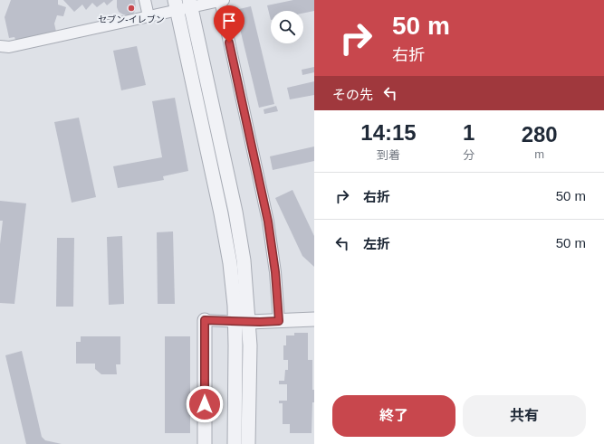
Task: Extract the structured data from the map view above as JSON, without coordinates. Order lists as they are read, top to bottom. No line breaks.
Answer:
{"places":["セブン-イレブン"],"page":{"turn":["50 m","右折"],"then":"その先","eta":["14:15","到着","1","分","280","m"],"list":[{"name":"右折","value":"50 m"},{"name":"左折","value":"50 m"}],"buttons":["終了","共有"]}}
